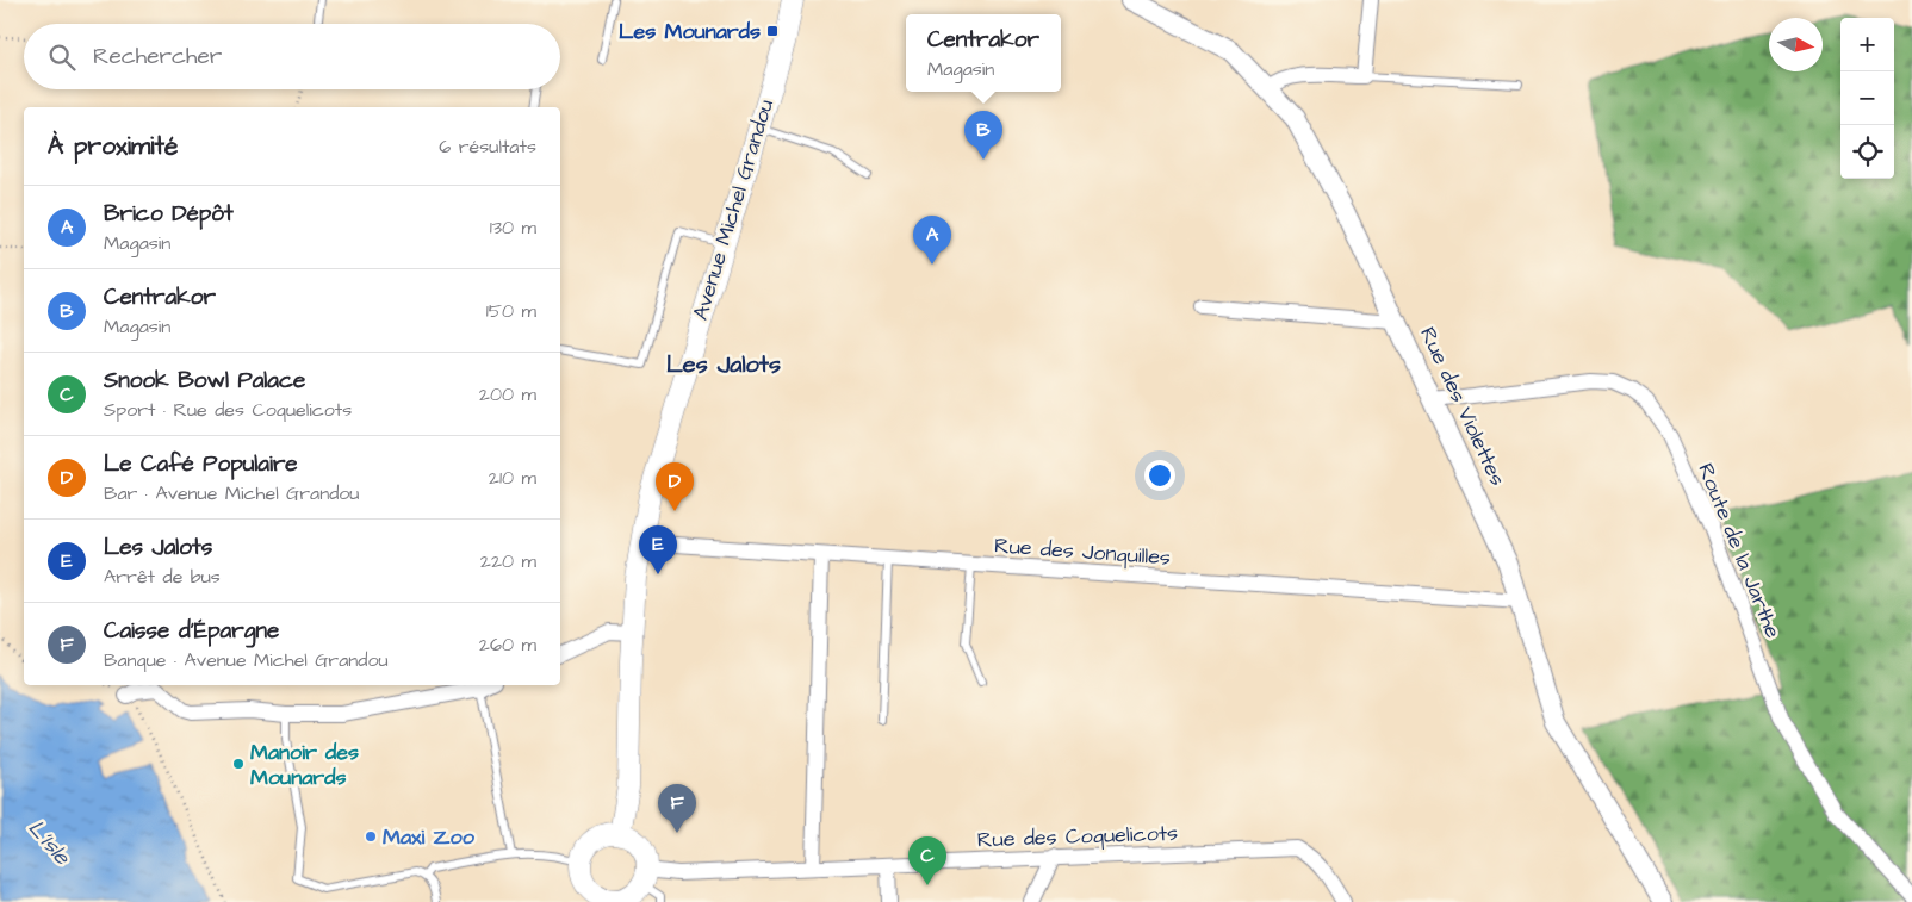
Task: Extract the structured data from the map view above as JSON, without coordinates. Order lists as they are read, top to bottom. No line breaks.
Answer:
{"streets":{"main road":["Avenue Michel Grandou"],"street":["Rue des Violettes","Route de la Jarthe","Rue des Jonquilles","Rue des Coquelicots"]},"crossings":[["Avenue Michel Grandou","Rue des Jonquilles"],["Avenue Michel Grandou","Rue des Coquelicots"],["Rue des Violettes","Route de la Jarthe"],["Rue des Violettes","Rue des Jonquilles"]],"districts":["Les Jalots"],"water":["L'Isle"],"places":{"transit":["Les Mounards"],"other":["Manoir des Mounards","Maxi Zoo"]},"north":"right","page":{"popup":["Centrakor","Magasin"],"map_buttons":["+","−"],"search":"Rechercher","heading":["À proximité","6 résultats"],"pins":["B","A","D","E","F","C"],"list":[{"mark":"A","name":"Brico Dépôt","note":"Magasin","value":"130 m"},{"mark":"B","name":"Centrakor","note":"Magasin","value":"150 m"},{"mark":"C","name":"Snook Bowl Palace","note":"Sport · Rue des Coquelicots","value":"200 m"},{"mark":"D","name":"Le Café Populaire","note":"Bar · Avenue Michel Grandou","value":"210 m"},{"mark":"E","name":"Les Jalots","note":"Arrêt de bus","value":"220 m"},{"mark":"F","name":"Caisse d'Épargne","note":"Banque · Avenue Michel Grandou","value":"260 m"}]}}
